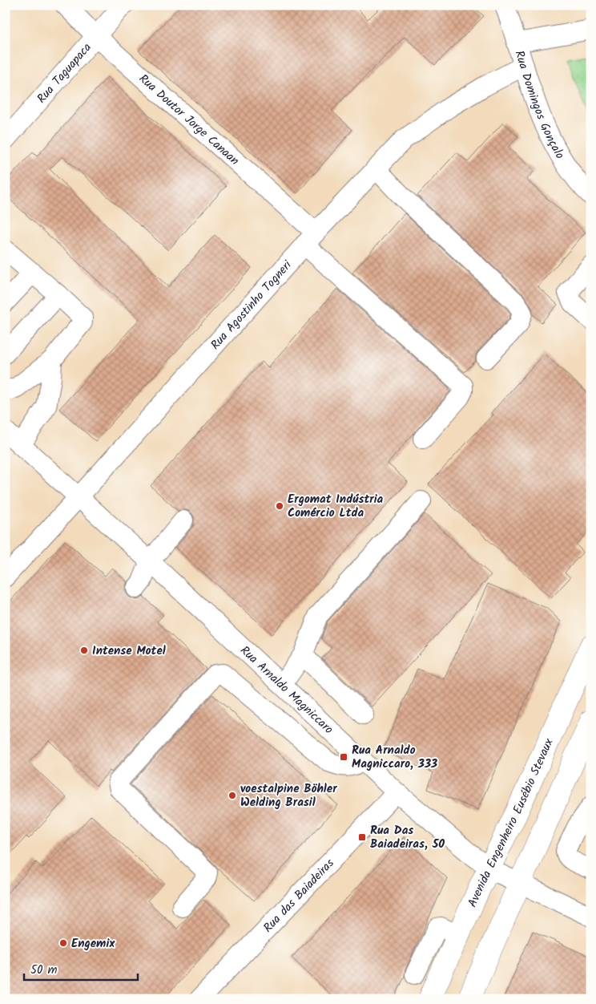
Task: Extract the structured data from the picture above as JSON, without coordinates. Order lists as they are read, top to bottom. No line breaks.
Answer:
{"streets":{"main road":["Avenida Engenheiro Eusébio Stevaux"],"street":["Rua Taguapaca","Rua Domingos Gonçalo","Rua Doutor Jorge Canaan","Rua Agostinho Togneri","Rua Arnaldo Magniccaro","Rua das Baiadeiras"]},"crossings":[["Rua Taguapaca","Rua Doutor Jorge Canaan"],["Rua Domingos Gonçalo","Rua Agostinho Togneri"],["Rua Doutor Jorge Canaan","Rua Agostinho Togneri"],["Rua Agostinho Togneri","Rua Arnaldo Magniccaro"],["Rua Arnaldo Magniccaro","Avenida Engenheiro Eusébio Stevaux"],["Rua Arnaldo Magniccaro","Rua das Baiadeiras"]],"places":{"other":["Ergomat Indústria Comércio Ltda","Intense Motel","voestalpine Böhler Welding Brasil","Engemix"],"transit":["Rua Arnaldo Magniccaro, 333","Rua Das Baiadeiras, 50"]},"scale_bar":"50 m"}
